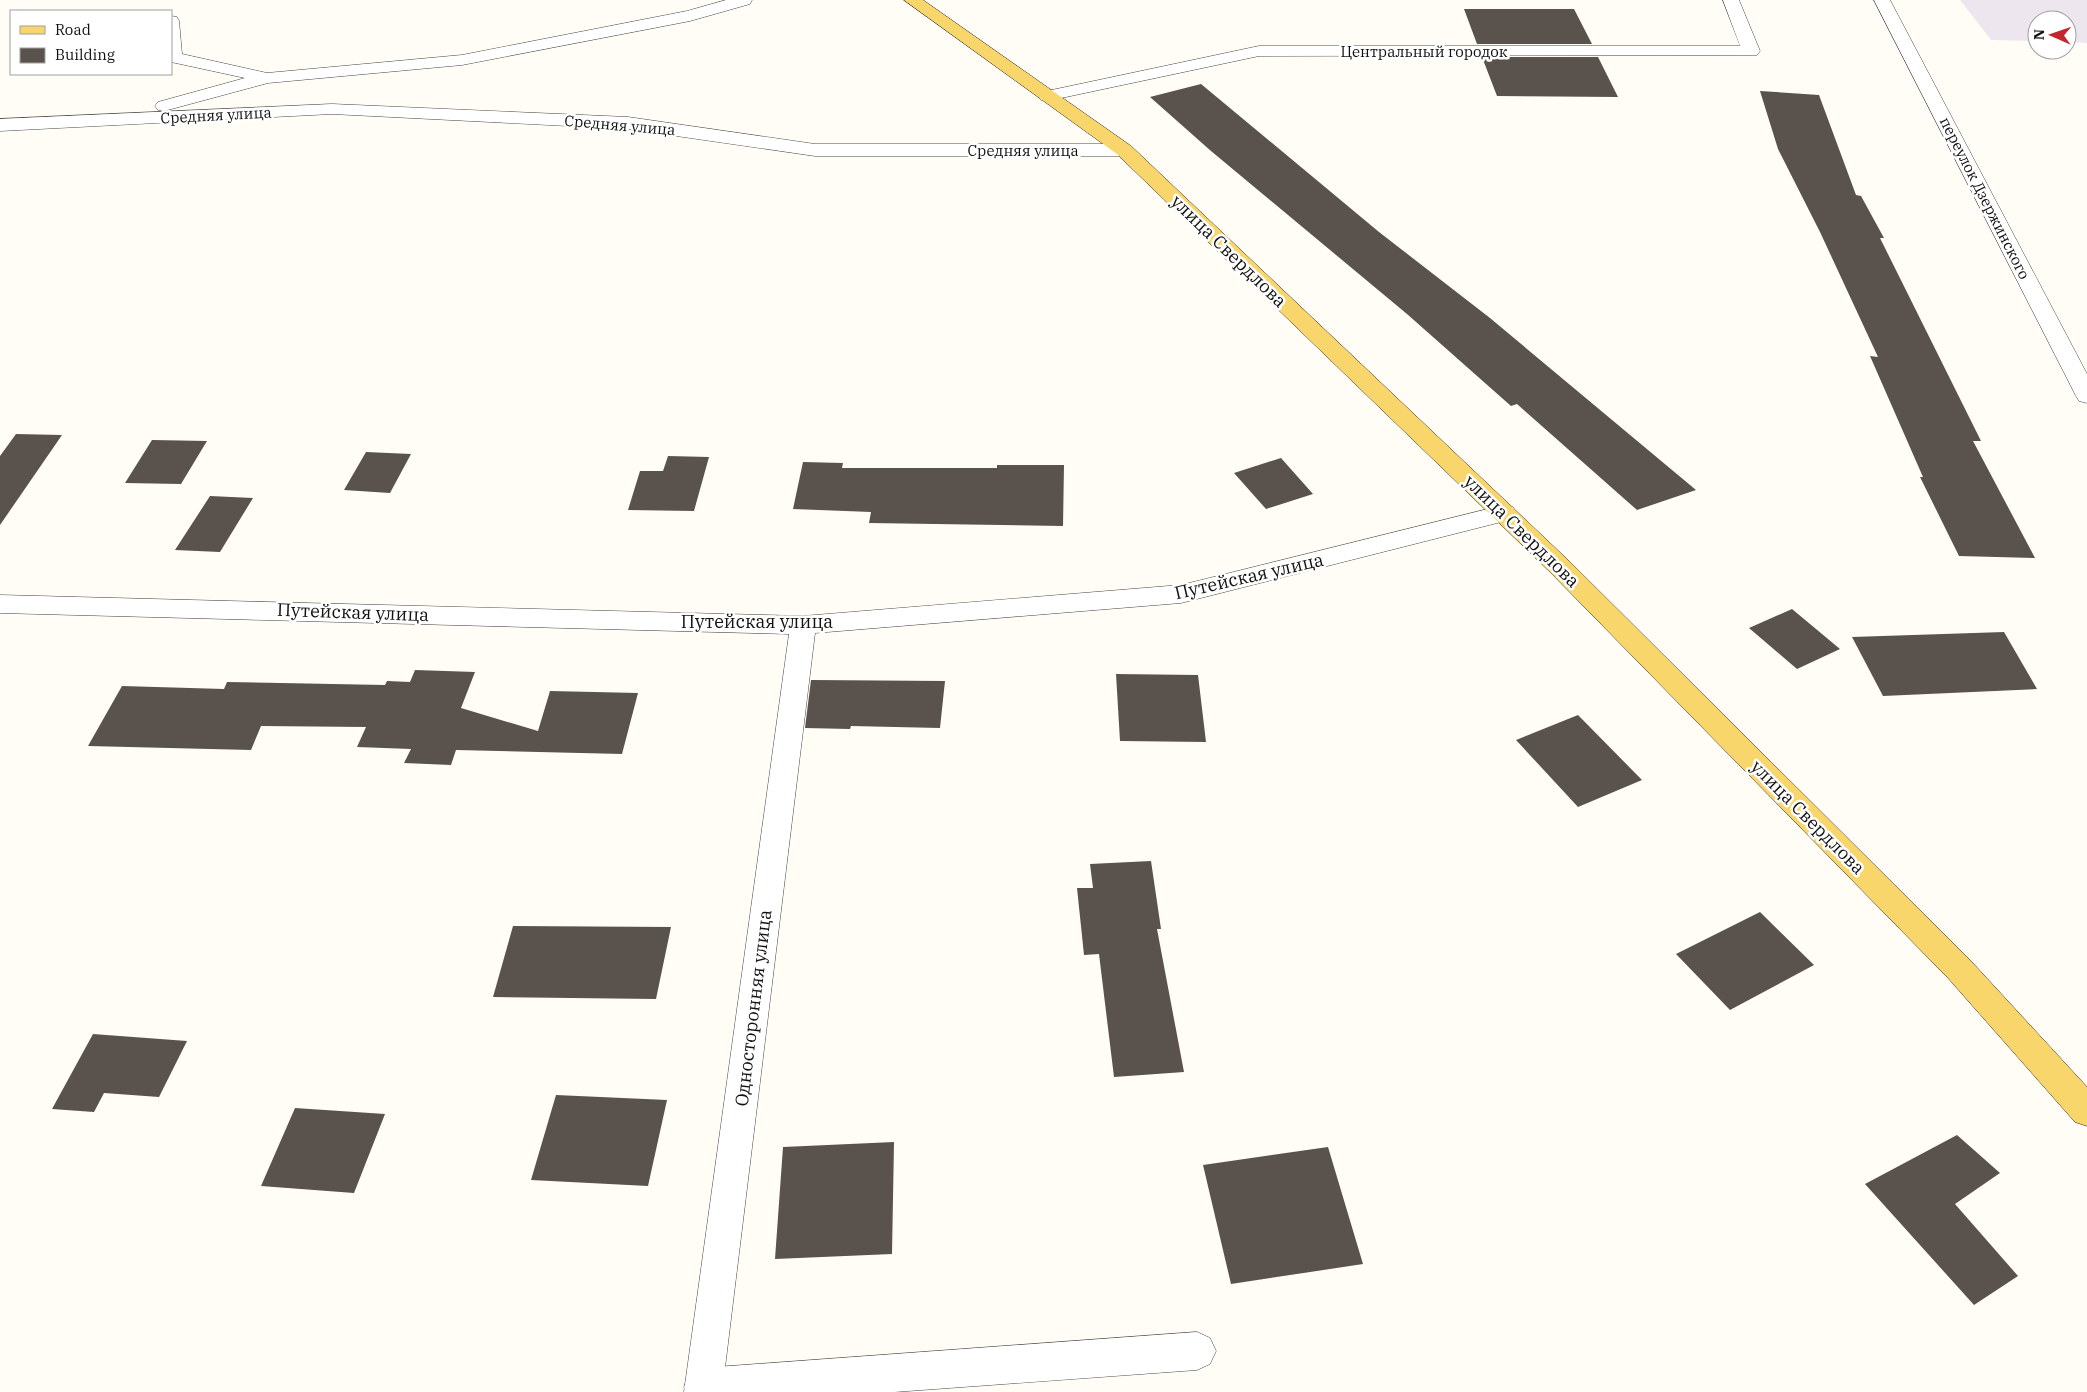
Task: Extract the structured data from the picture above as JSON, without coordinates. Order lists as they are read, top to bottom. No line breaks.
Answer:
{"streets":{"main road":["улица Свердлова"],"street":["Центральный городок","Средняя улица","переулок Дзержинского","Путейская улица","Односторонняя улица"]},"crossings":[["Центральный городок","улица Свердлова"],["Средняя улица","улица Свердлова"],["улица Свердлова","Путейская улица"],["Путейская улица","Односторонняя улица"]],"legend":["Road","Building"],"north":"left"}
